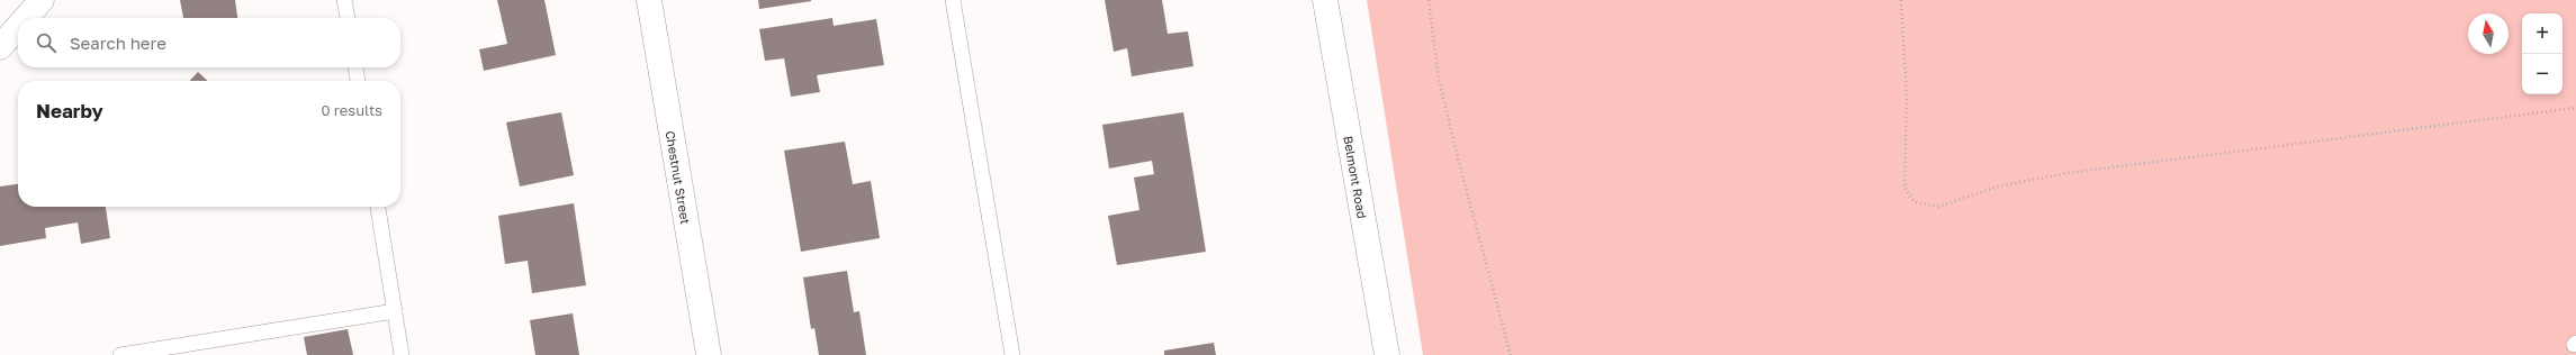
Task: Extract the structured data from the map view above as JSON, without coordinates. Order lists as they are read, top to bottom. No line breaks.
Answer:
{"streets":{"street":["Chestnut Street","Belmont Road"]},"north":"top","page":{"map_buttons":["+","−"],"search":"Search here","heading":["Nearby","0 results"]}}
